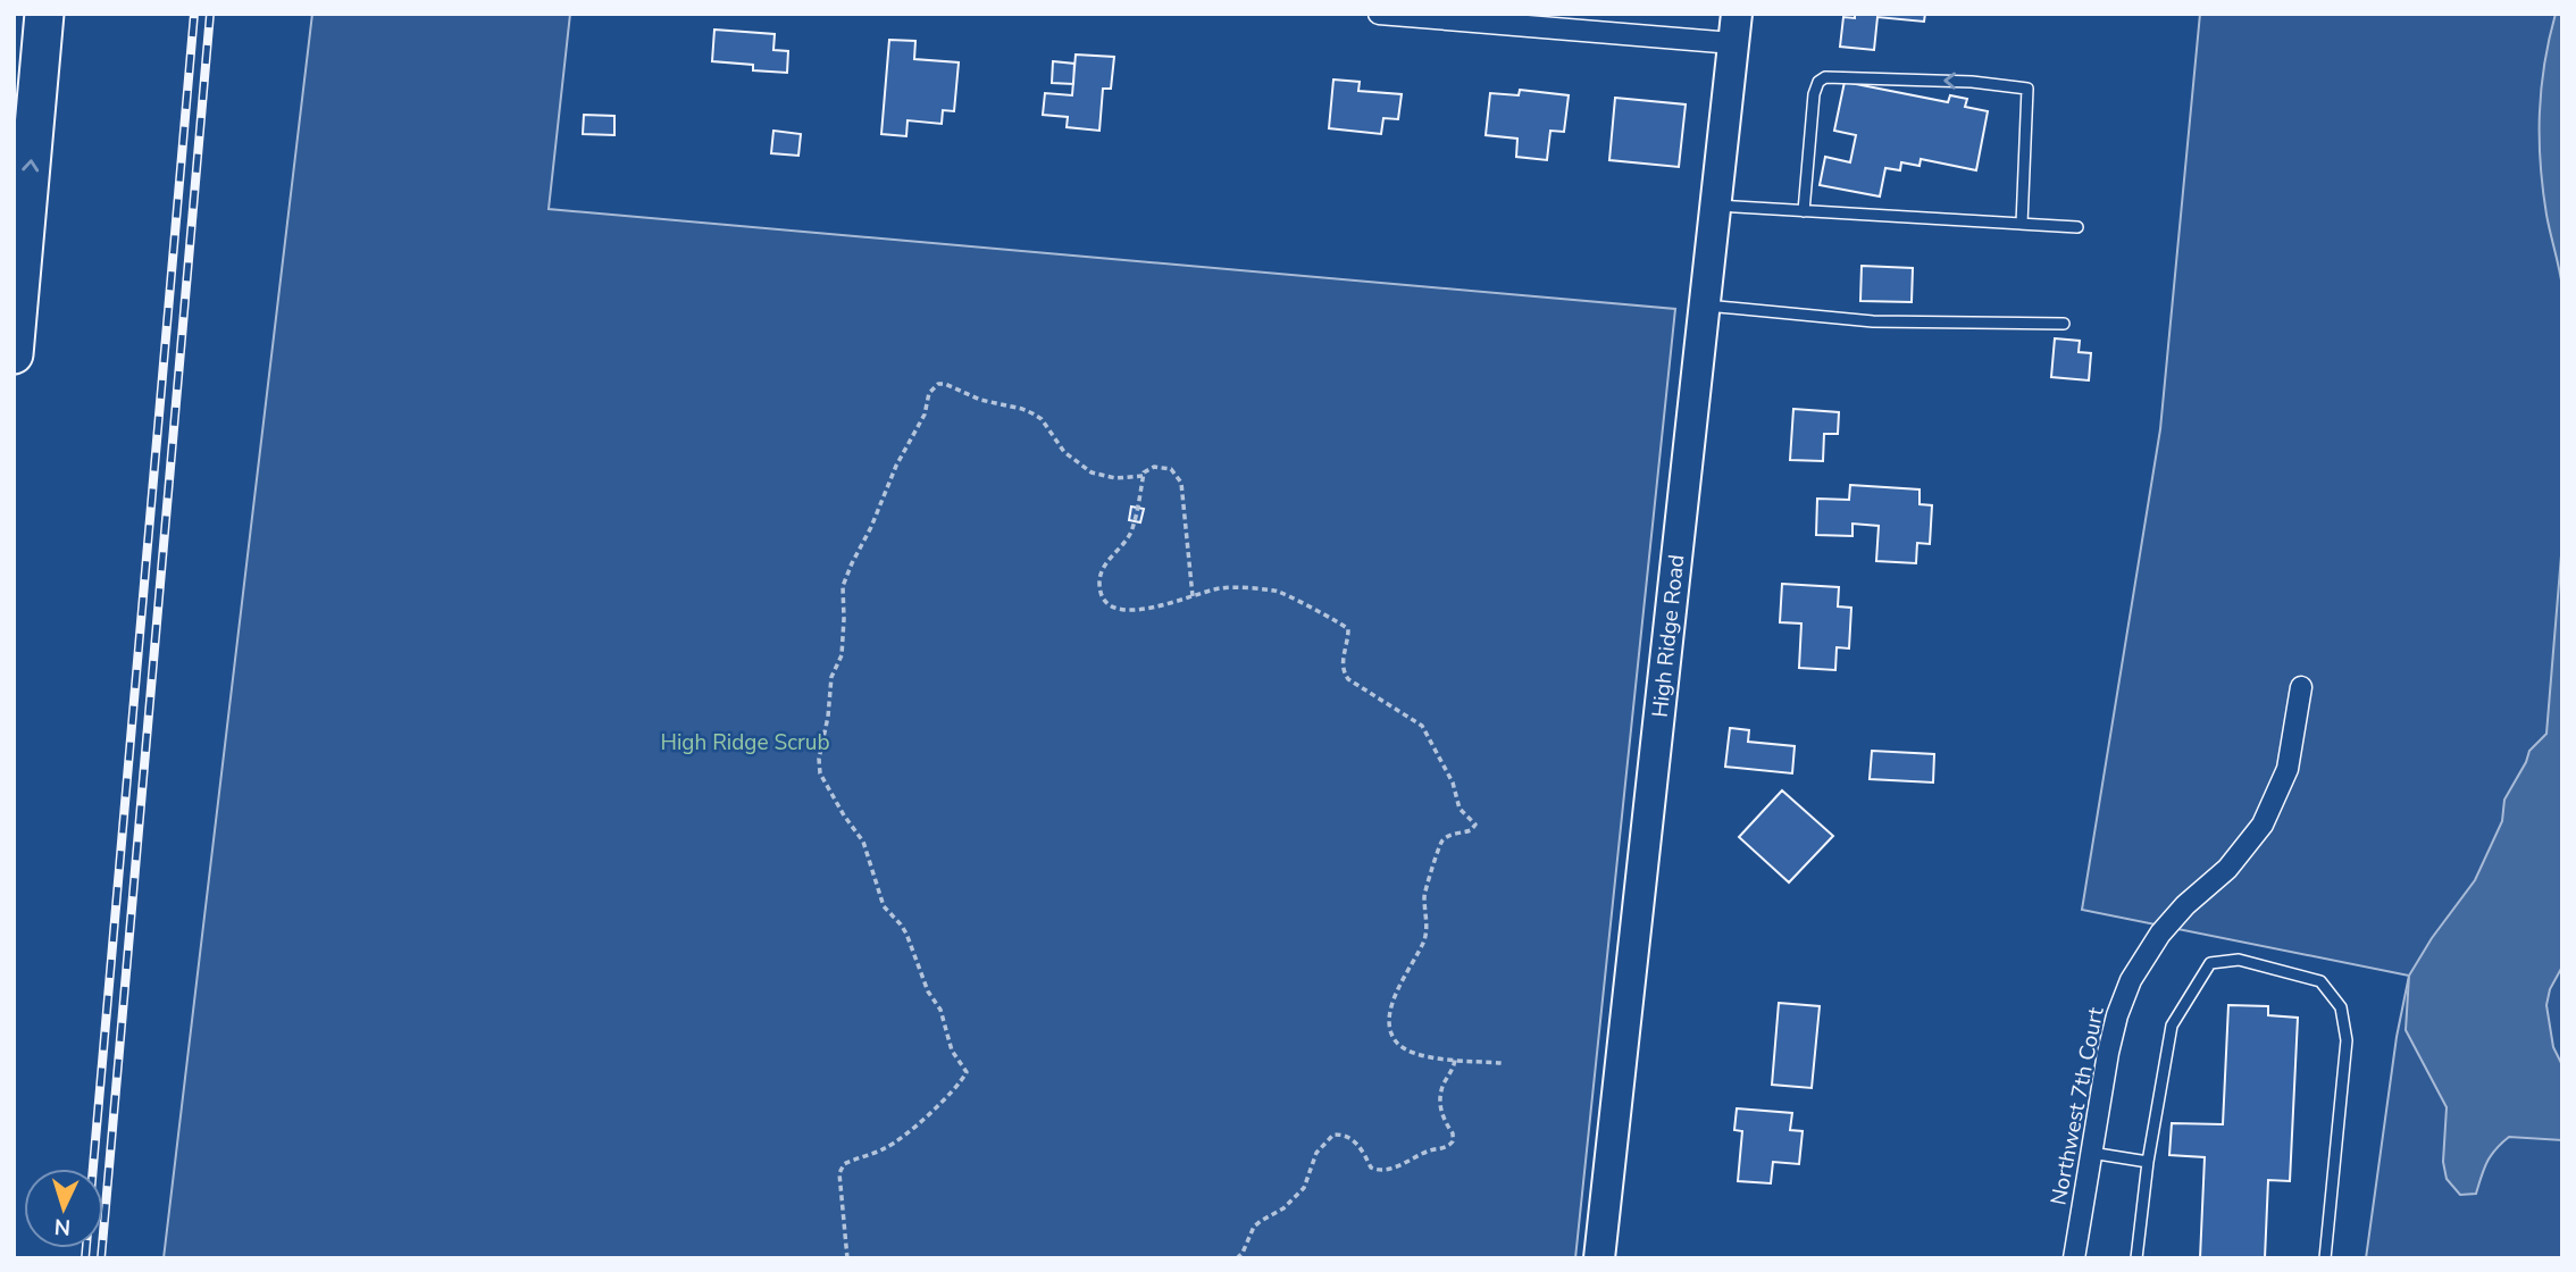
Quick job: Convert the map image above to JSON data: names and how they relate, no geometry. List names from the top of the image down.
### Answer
{
  "streets": {
    "street": ["High Ridge Road", "Northwest 7th Court"]
  },
  "parks": ["High Ridge Scrub"],
  "north": "bottom"
}
